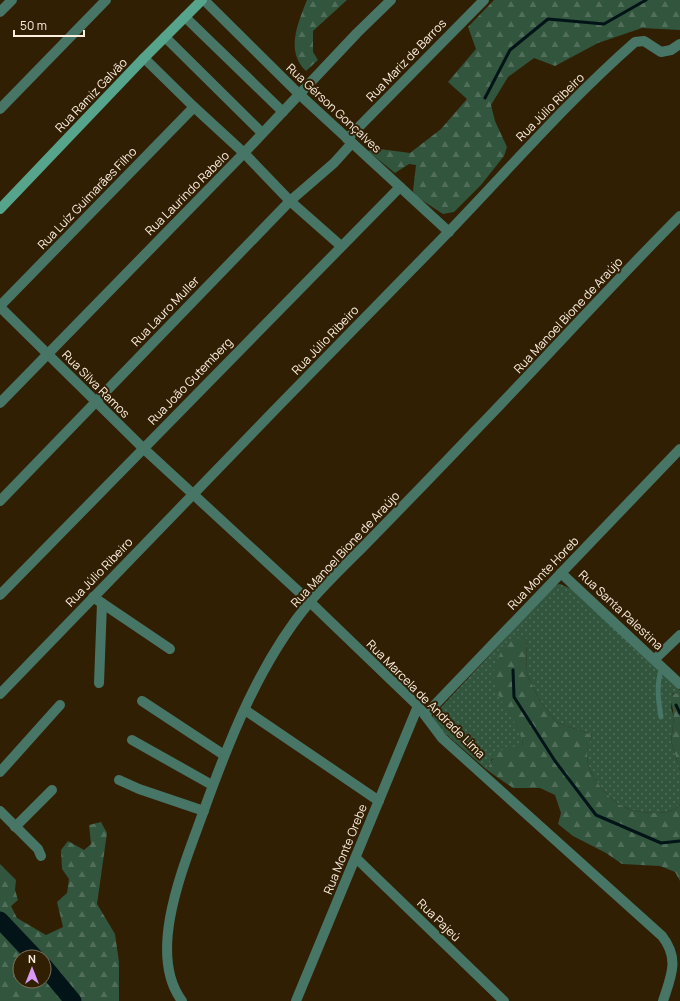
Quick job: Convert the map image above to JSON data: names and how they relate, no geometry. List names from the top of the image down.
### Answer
{
  "streets": {
    "street": [
      "Rua Mariz de Barros",
      "Rua Ramiz Galvão",
      "Rua Júlio Ribeiro",
      "Rua Gérson Gonçalves",
      "Rua Laurindo Rabelo",
      "Rua Luíz Guimarães Filho",
      "Rua Lauro Muller",
      "Rua Manoel Bione de Araújo",
      "Rua João Gutemberg",
      "Rua Silva Ramos",
      "Rua Monte Horeb",
      "Rua Santa Palestina",
      "Rua Marcela de Andrade Lima",
      "Rua Monte Orebe",
      "Rua Pajeú"
    ]
  },
  "crossings": [
    ["Rua Mariz de Barros", "Rua Gérson Gonçalves"],
    ["Rua Mariz de Barros", "Rua Lauro Muller"],
    ["Rua Ramiz Galvão", "Rua Gérson Gonçalves"],
    ["Rua Júlio Ribeiro", "Rua Gérson Gonçalves"],
    ["Rua Júlio Ribeiro", "Rua Silva Ramos"],
    ["Rua Júlio Ribeiro", "Rua Marcela de Andrade Lima"],
    ["Rua Gérson Gonçalves", "Rua Laurindo Rabelo"],
    ["Rua Gérson Gonçalves", "Rua Lauro Muller"],
    ["Rua Gérson Gonçalves", "Rua João Gutemberg"],
    ["Rua Laurindo Rabelo", "Rua Silva Ramos"],
    ["Rua Luíz Guimarães Filho", "Rua Silva Ramos"],
    ["Rua Lauro Muller", "Rua Silva Ramos"],
    ["Rua Manoel Bione de Araújo", "Rua Marcela de Andrade Lima"],
    ["Rua João Gutemberg", "Rua Silva Ramos"],
    ["Rua Silva Ramos", "Rua Marcela de Andrade Lima"],
    ["Rua Monte Horeb", "Rua Santa Palestina"],
    ["Rua Monte Horeb", "Rua Marcela de Andrade Lima"],
    ["Rua Marcela de Andrade Lima", "Rua Monte Orebe"],
    ["Rua Monte Orebe", "Rua Pajeú"]
  ],
  "scale_bar": "50 m",
  "north": "top"
}
